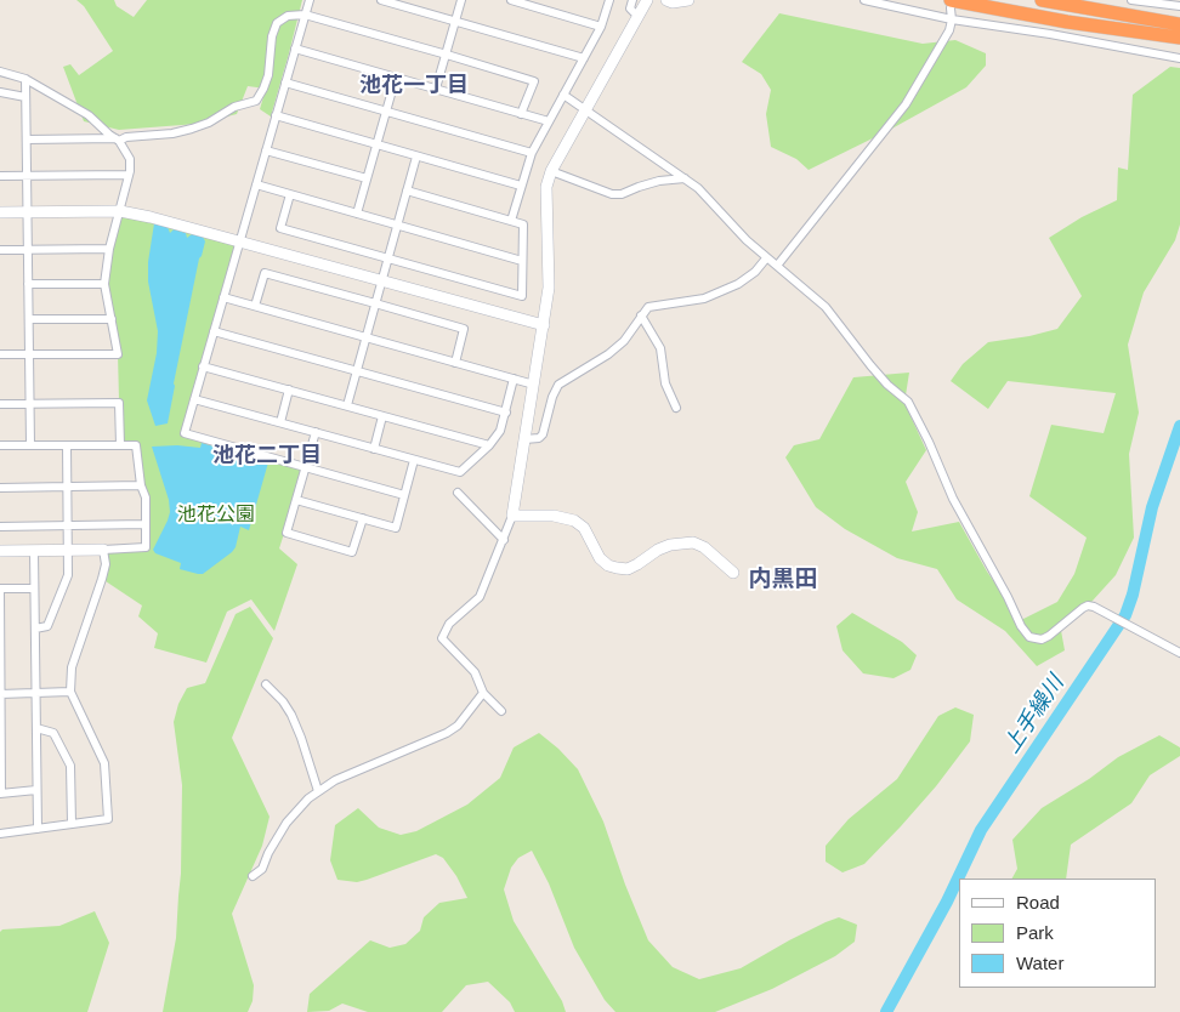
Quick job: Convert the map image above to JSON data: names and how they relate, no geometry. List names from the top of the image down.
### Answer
{
  "districts": ["池花一丁目", "池花二丁目", "内黒田"],
  "water": ["上手繰川"],
  "parks": ["池花公園"],
  "legend": ["Road", "Park", "Water"]
}
